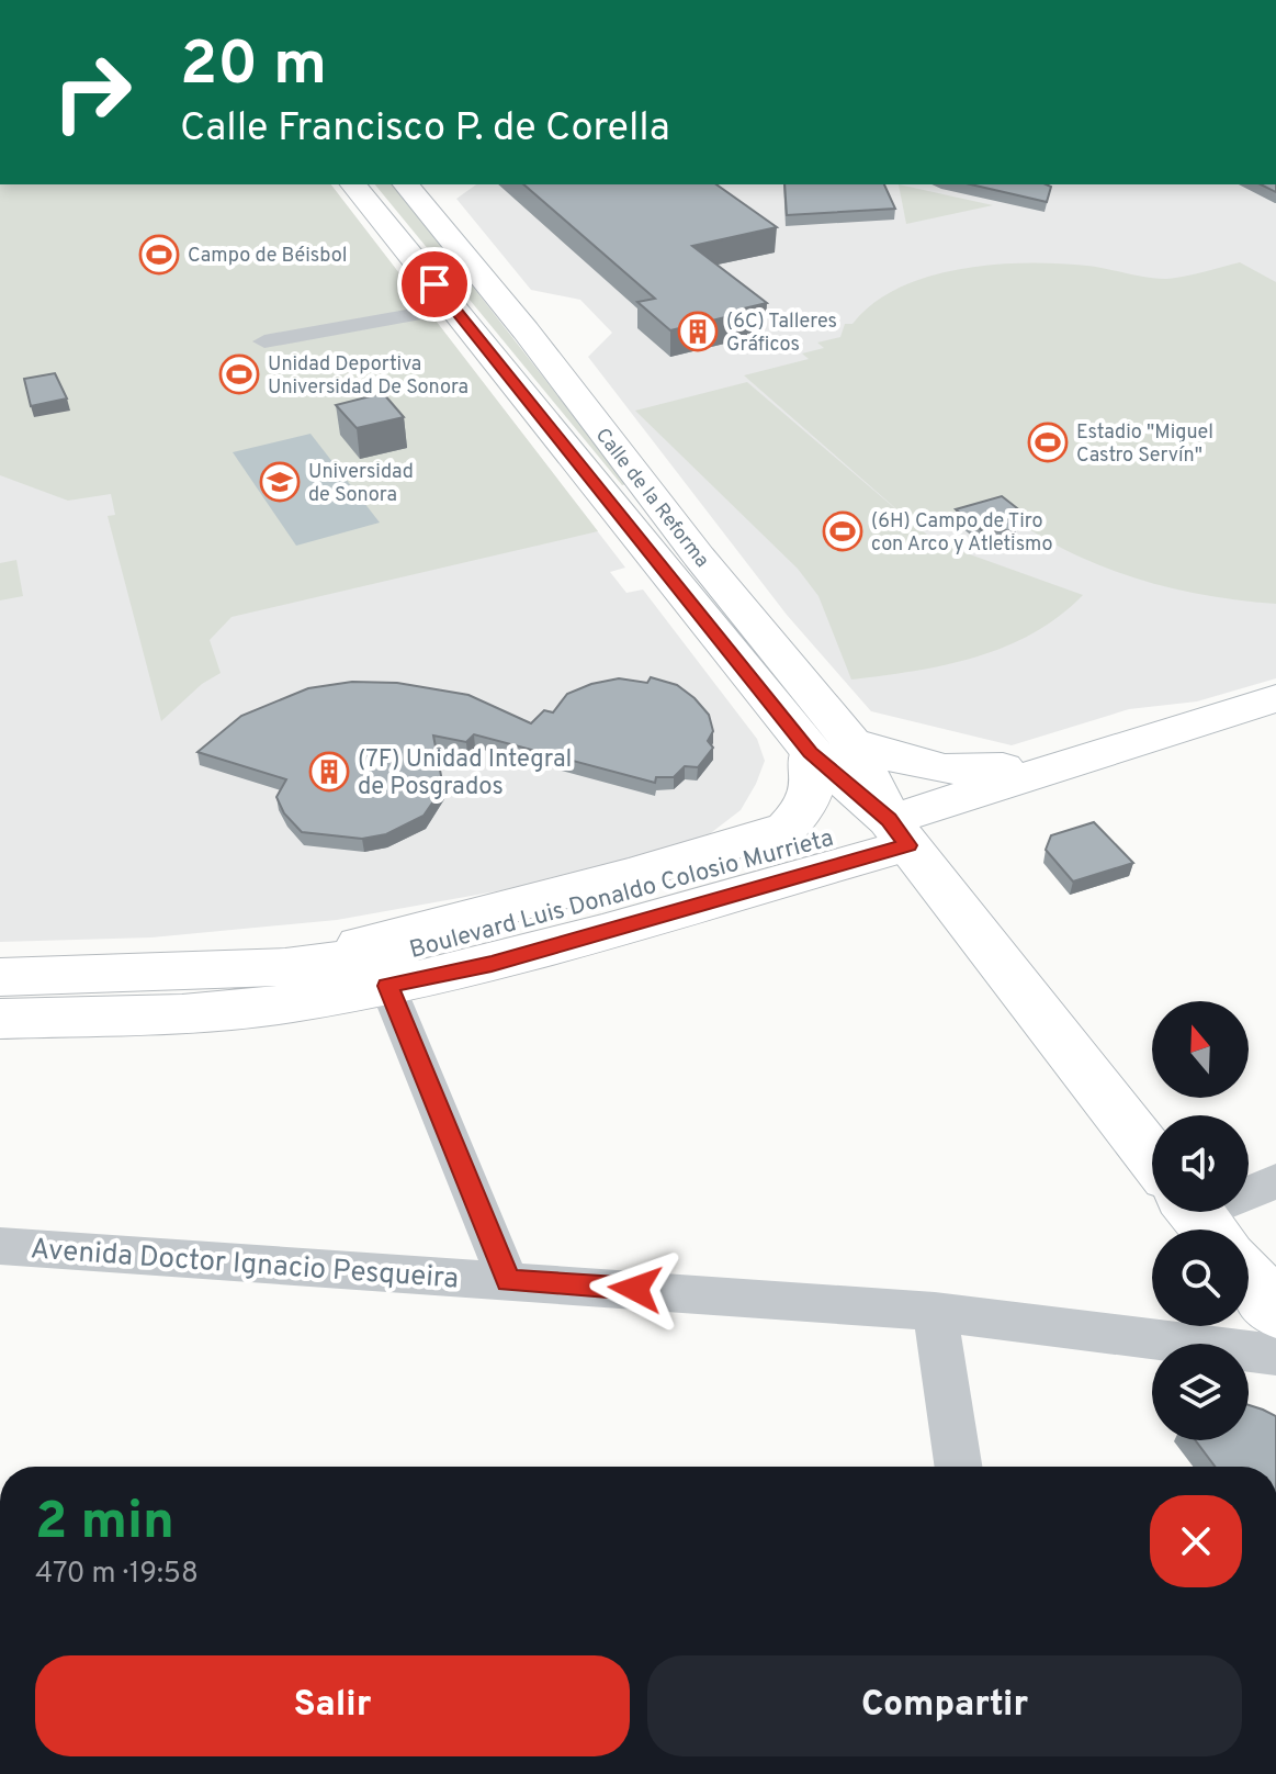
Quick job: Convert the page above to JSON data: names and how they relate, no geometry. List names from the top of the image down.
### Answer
{
  "streets": {
    "main road": ["Calle de la Reforma", "Boulevard Luis Donaldo Colosio Murrieta"],
    "street": ["Avenida Doctor Ignacio Pesqueira"]
  },
  "crossings": [
    ["Calle de la Reforma", "Boulevard Luis Donaldo Colosio Murrieta"]
  ],
  "places": {
    "sports": [
      "Campo de Béisbol",
      "Unidad Deportiva Universidad De Sonora",
      "Estadio \"Miguel Castro Servín\"",
      "(6H) Campo de Tiro con Arco y Atletismo"
    ],
    "building": ["(6C) Talleres Gráficos", "(7F) Unidad Integral de Posgrados"],
    "school or university": ["Universidad de Sonora"]
  },
  "north": "top",
  "page": {
    "turn": ["20 m", "Calle Francisco P. de Corella"],
    "heading": ["2 min", "470 m · 19:58"],
    "buttons": ["Salir", "Compartir"]
  }
}
